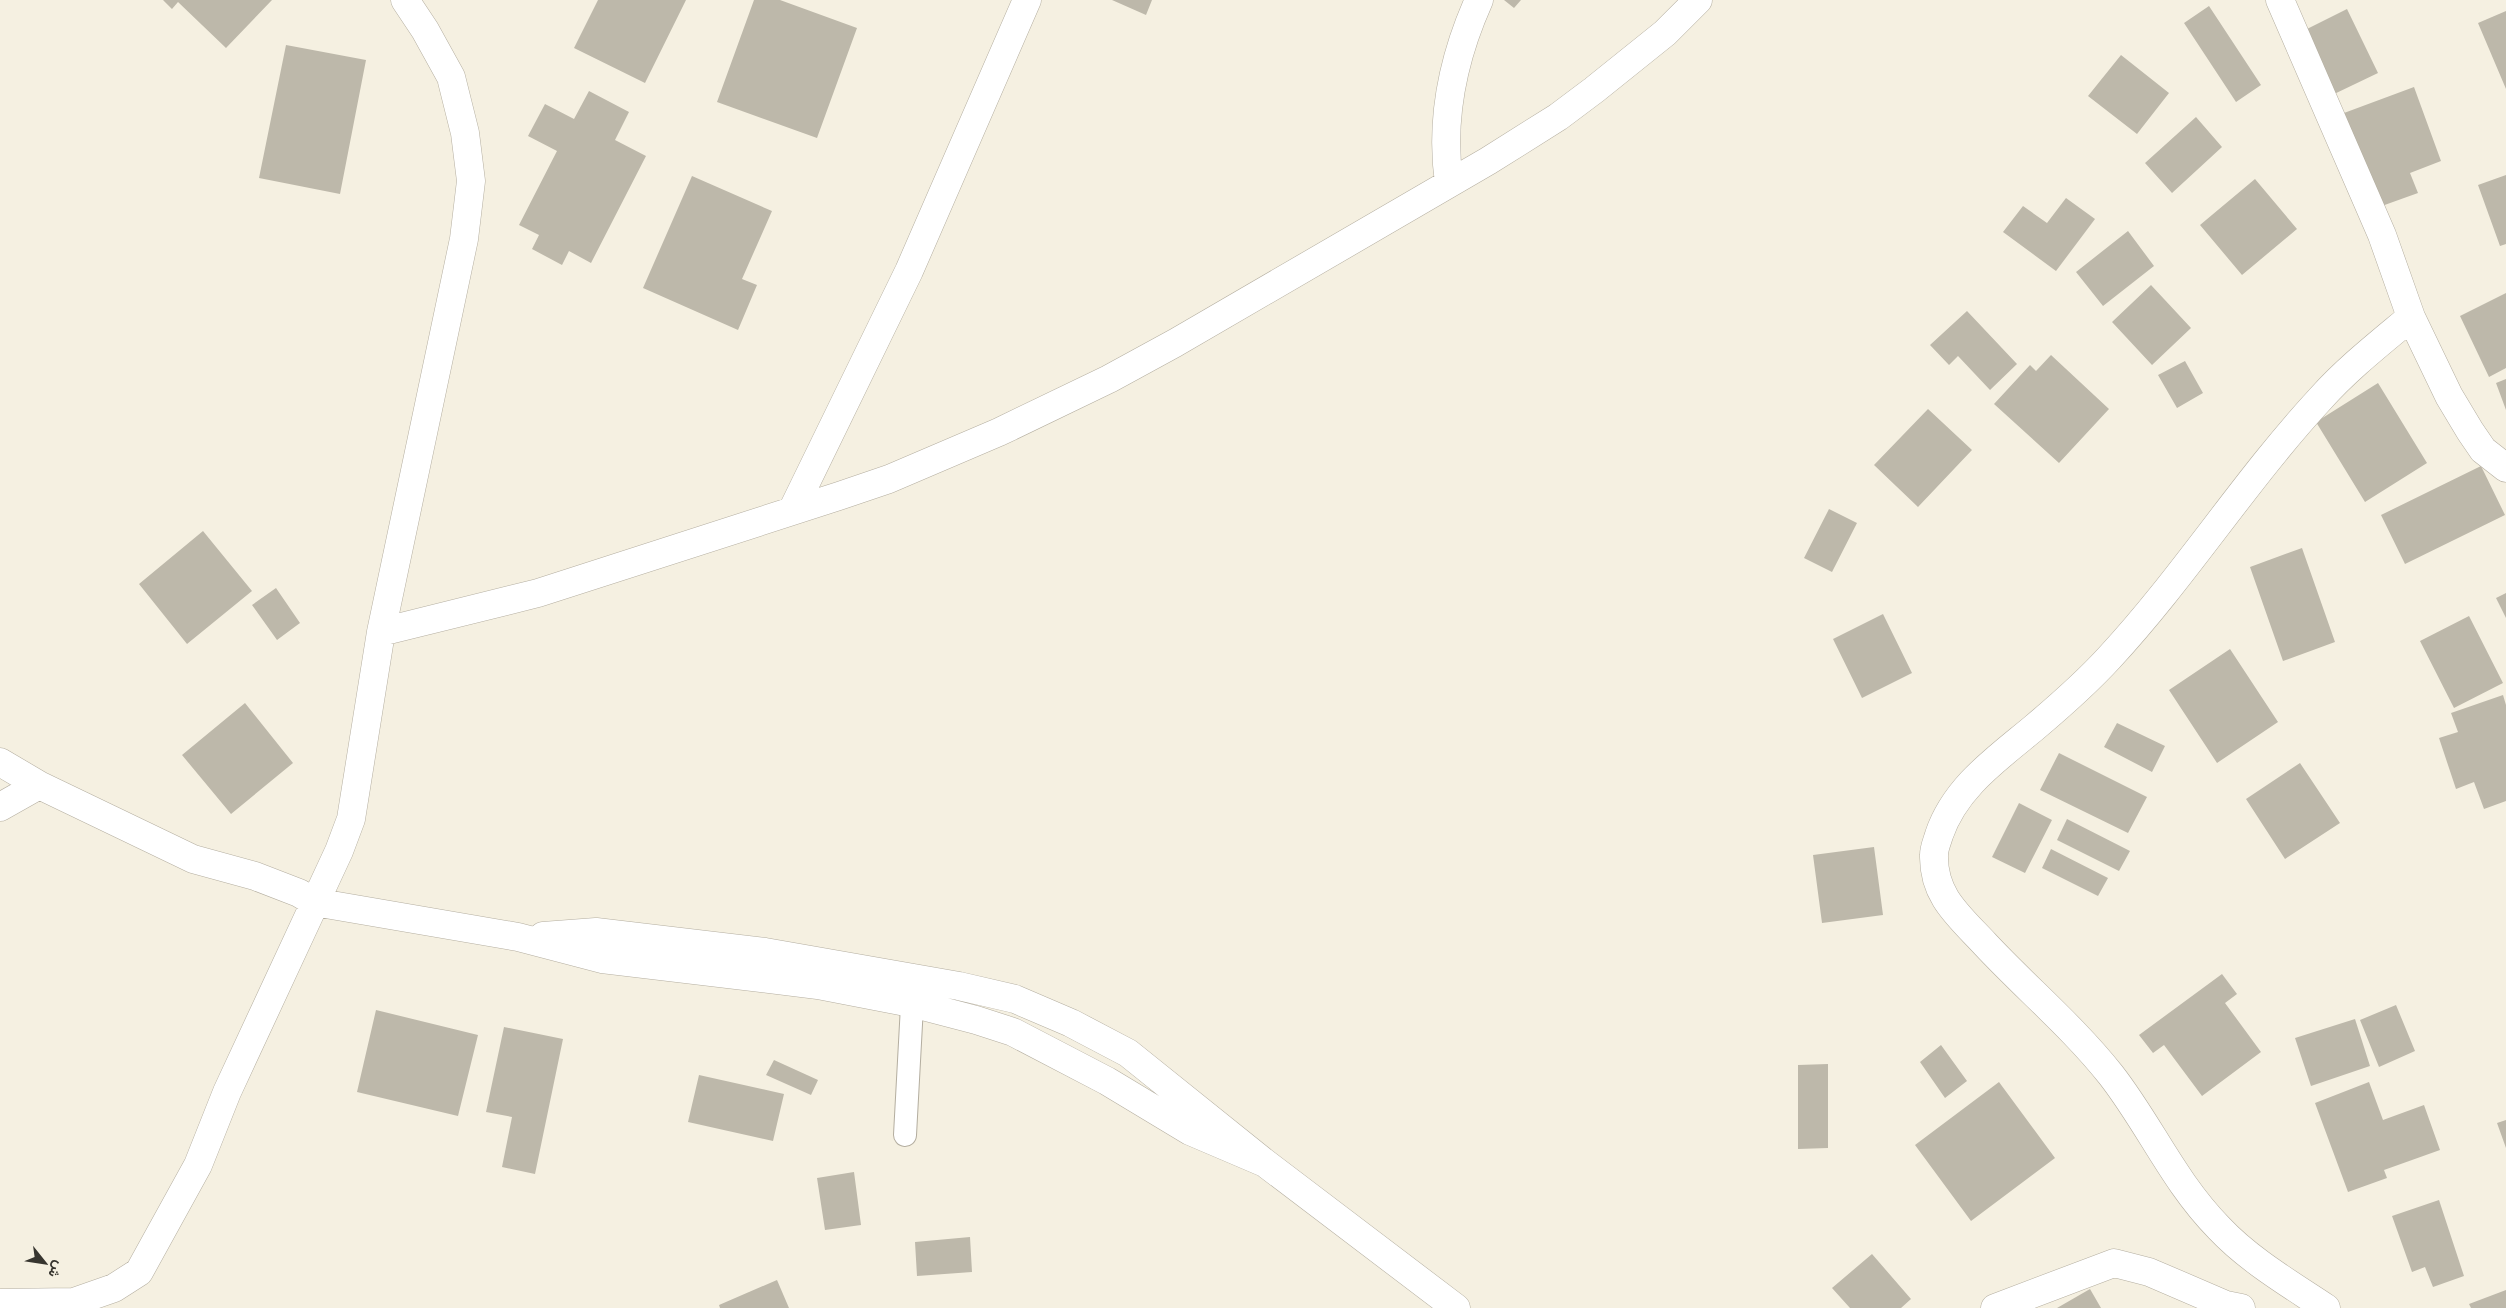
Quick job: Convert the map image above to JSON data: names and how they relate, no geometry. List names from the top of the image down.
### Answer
{
  "north": "bottom right"
}
